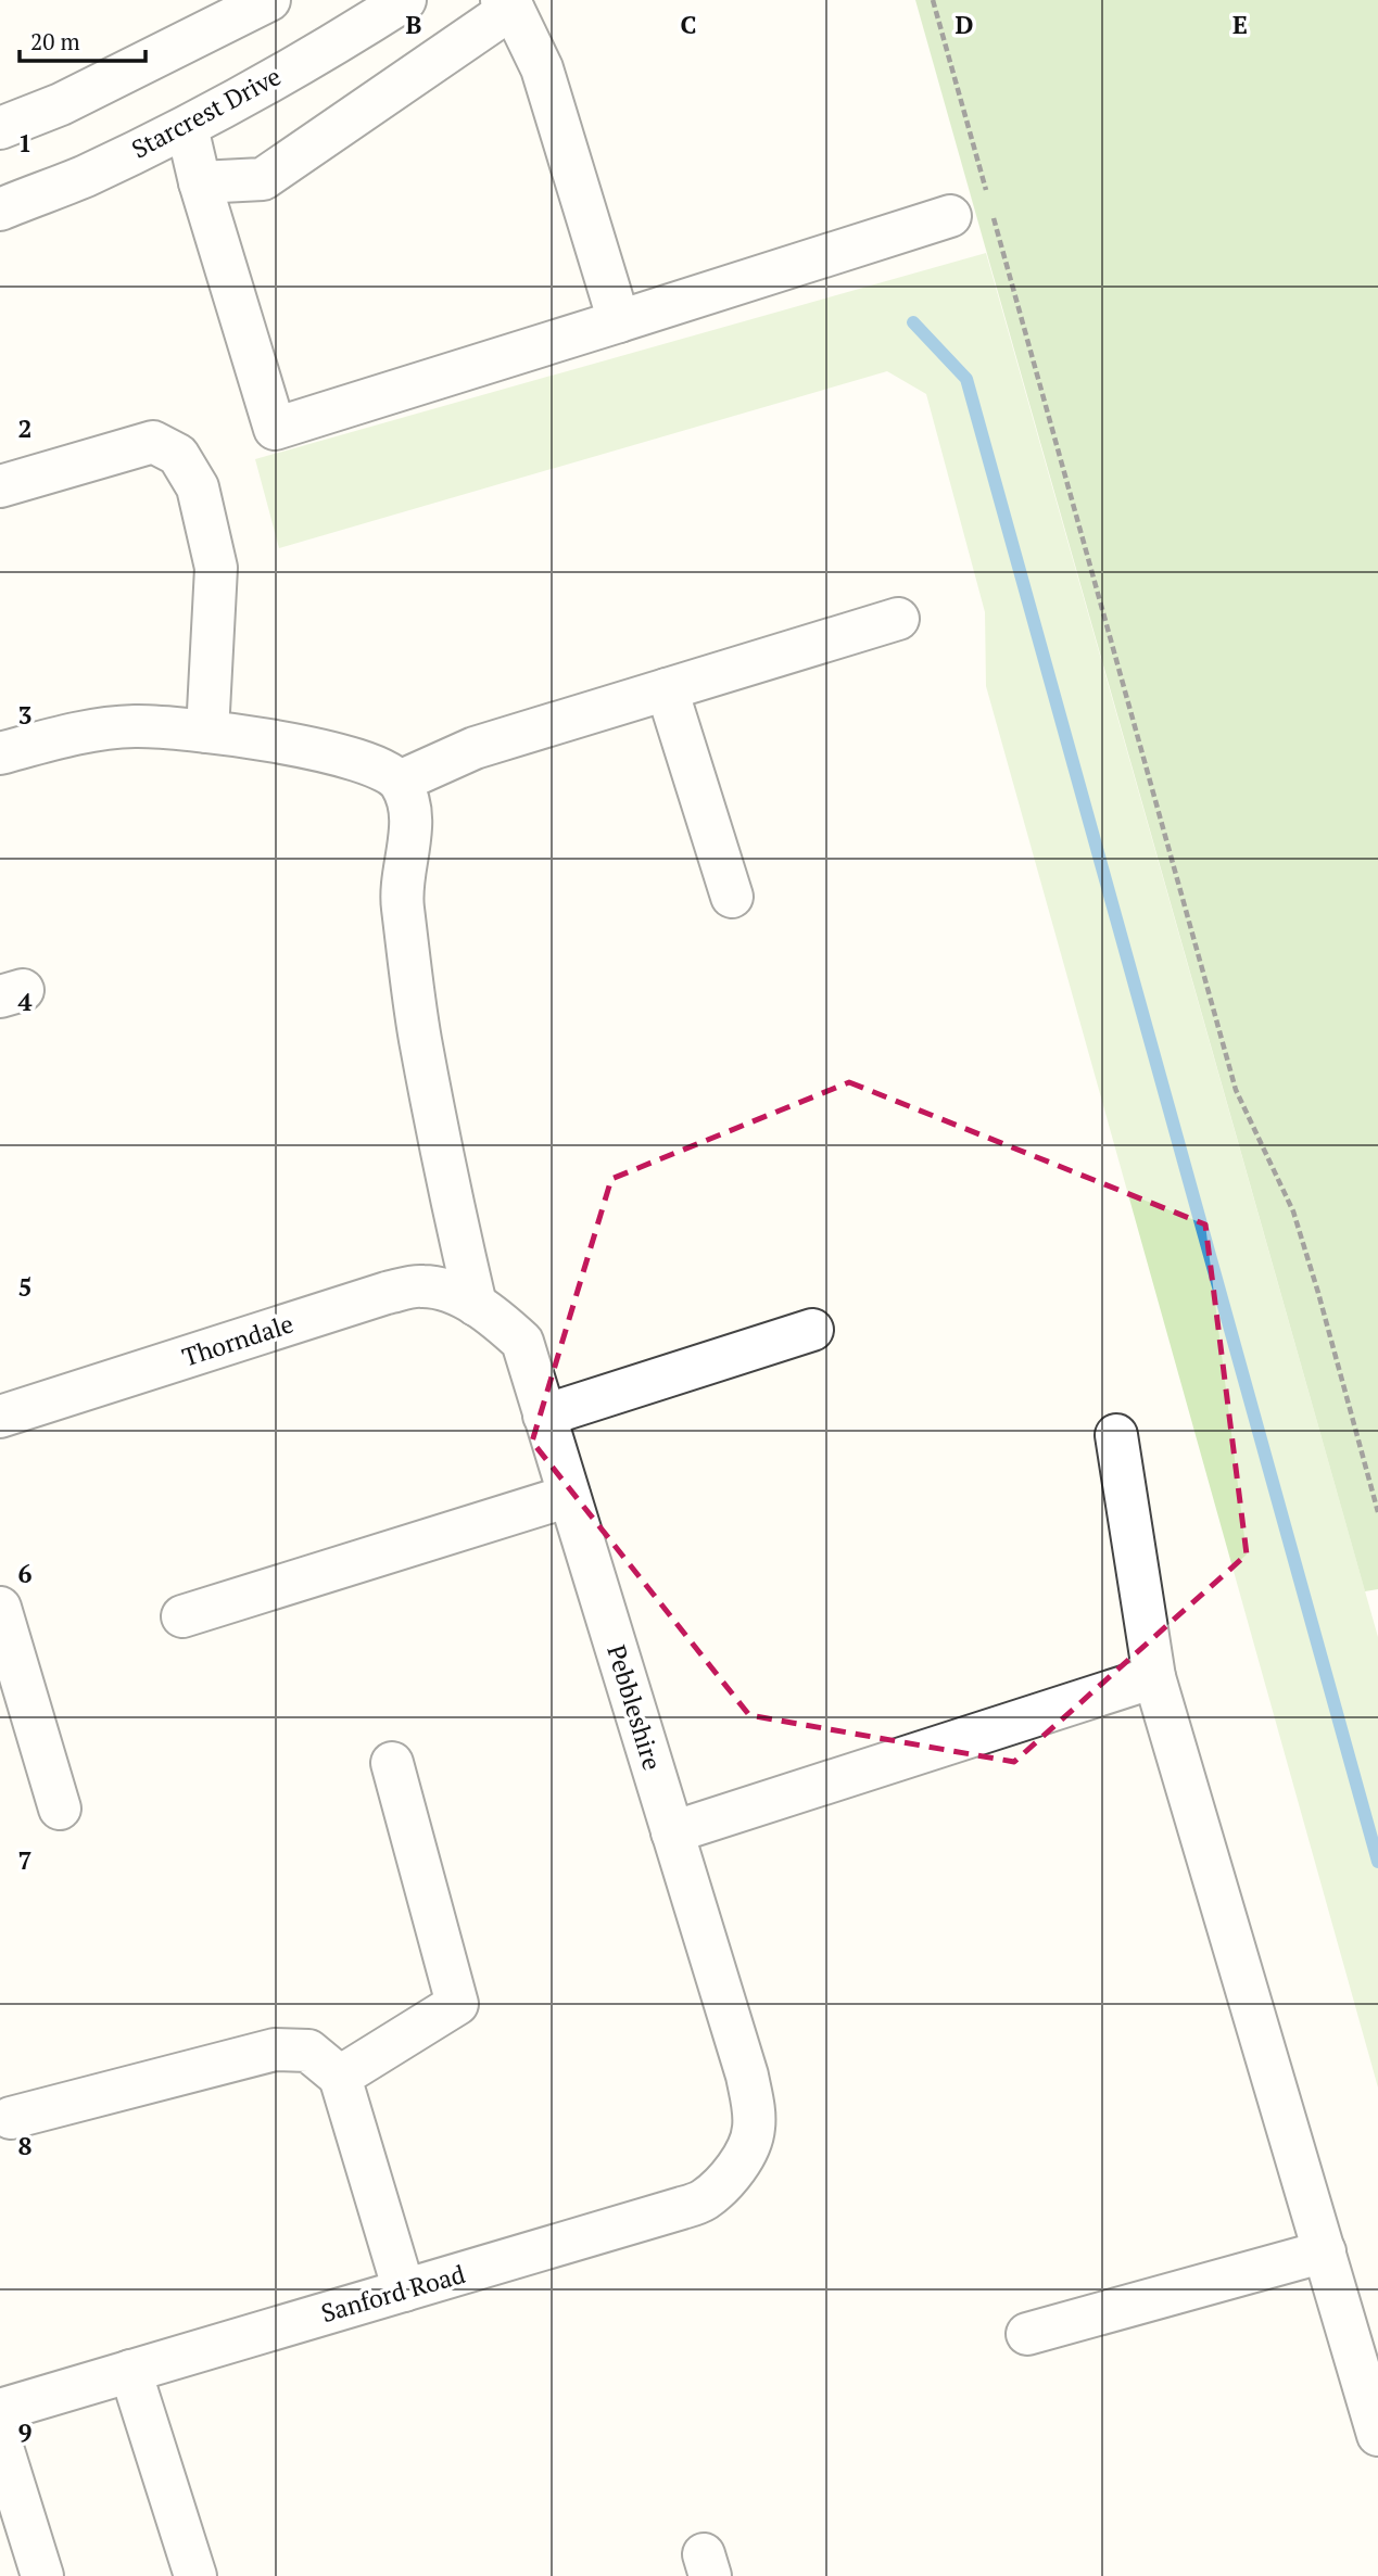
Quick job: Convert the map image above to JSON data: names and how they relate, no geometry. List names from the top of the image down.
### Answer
{
  "streets": {
    "street": [
      "Starcrest Drive",
      "Thorndale",
      "Pebbleshire",
      "Sanford Road"
    ]
  },
  "crossings": [
    ["Thorndale", "Pebbleshire"],
    ["Pebbleshire", "Sanford Road"]
  ],
  "scale_bar": "20 m",
  "grid": {
    "columns": [
      "B",
      "C",
      "D",
      "E"
    ],
    "rows": [
      "1",
      "2",
      "3",
      "4",
      "5",
      "6",
      "7",
      "8",
      "9"
    ]
  }
}
